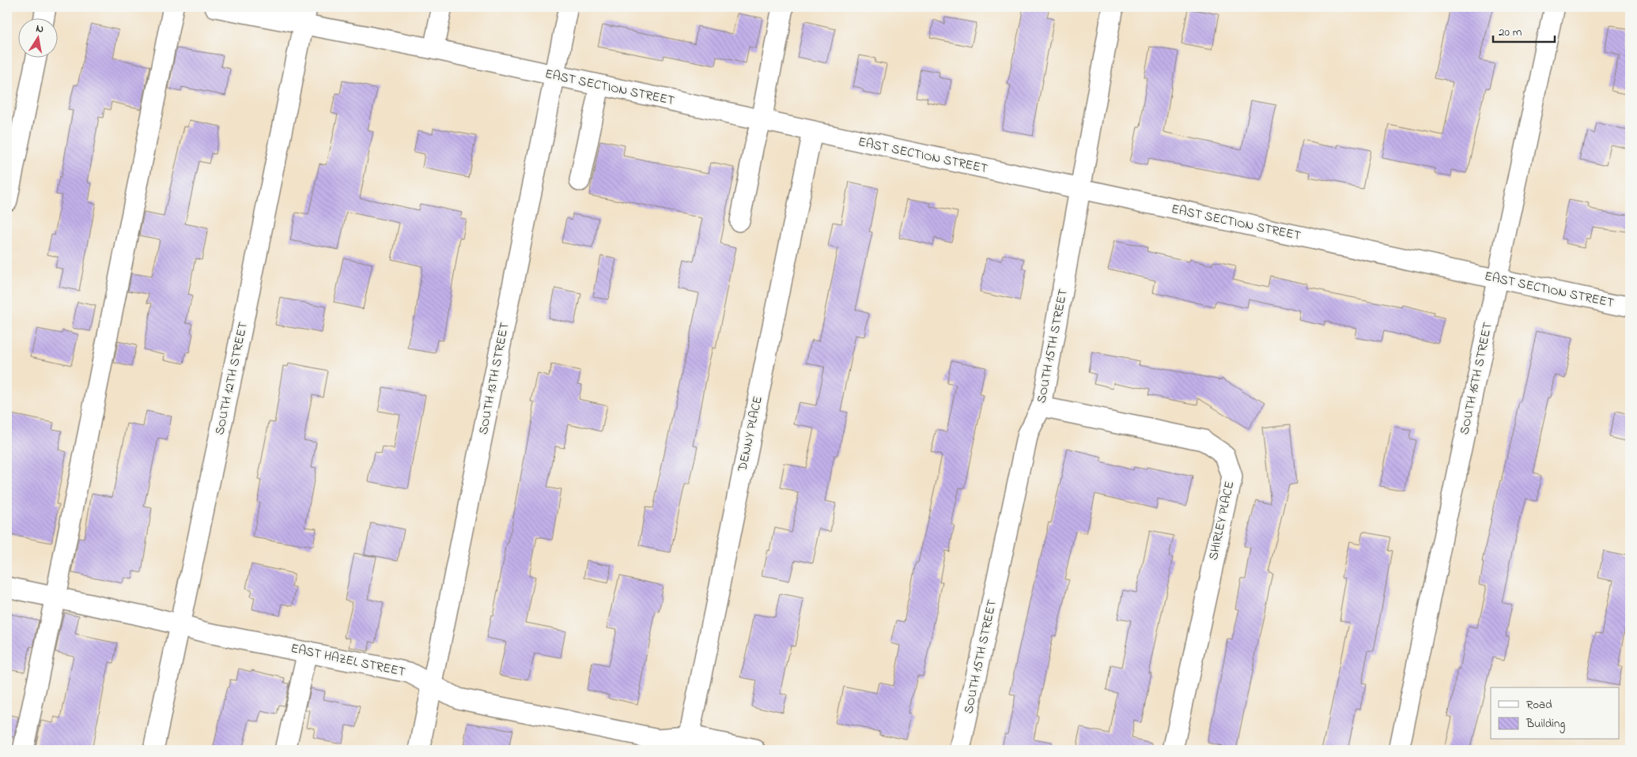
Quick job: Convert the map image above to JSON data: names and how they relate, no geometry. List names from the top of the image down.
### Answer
{
  "streets": {
    "street": [
      "EAST SECTION STREET",
      "SOUTH 15TH STREET",
      "SOUTH 12TH STREET",
      "SOUTH 13TH STREET",
      "SOUTH 16TH STREET",
      "DENNY PLACE",
      "SHIRLEY PLACE",
      "EAST HAZEL STREET"
    ]
  },
  "crossings": [
    ["EAST SECTION STREET", "SOUTH 15TH STREET"],
    ["EAST SECTION STREET", "SOUTH 12TH STREET"],
    ["EAST SECTION STREET", "SOUTH 13TH STREET"],
    ["EAST SECTION STREET", "SOUTH 16TH STREET"],
    ["EAST SECTION STREET", "DENNY PLACE"],
    ["SOUTH 15TH STREET", "SHIRLEY PLACE"],
    ["SOUTH 12TH STREET", "EAST HAZEL STREET"],
    ["SOUTH 13TH STREET", "EAST HAZEL STREET"],
    ["DENNY PLACE", "EAST HAZEL STREET"]
  ],
  "legend": ["Road", "Building"],
  "scale_bar": "20 m",
  "north": "top"
}
